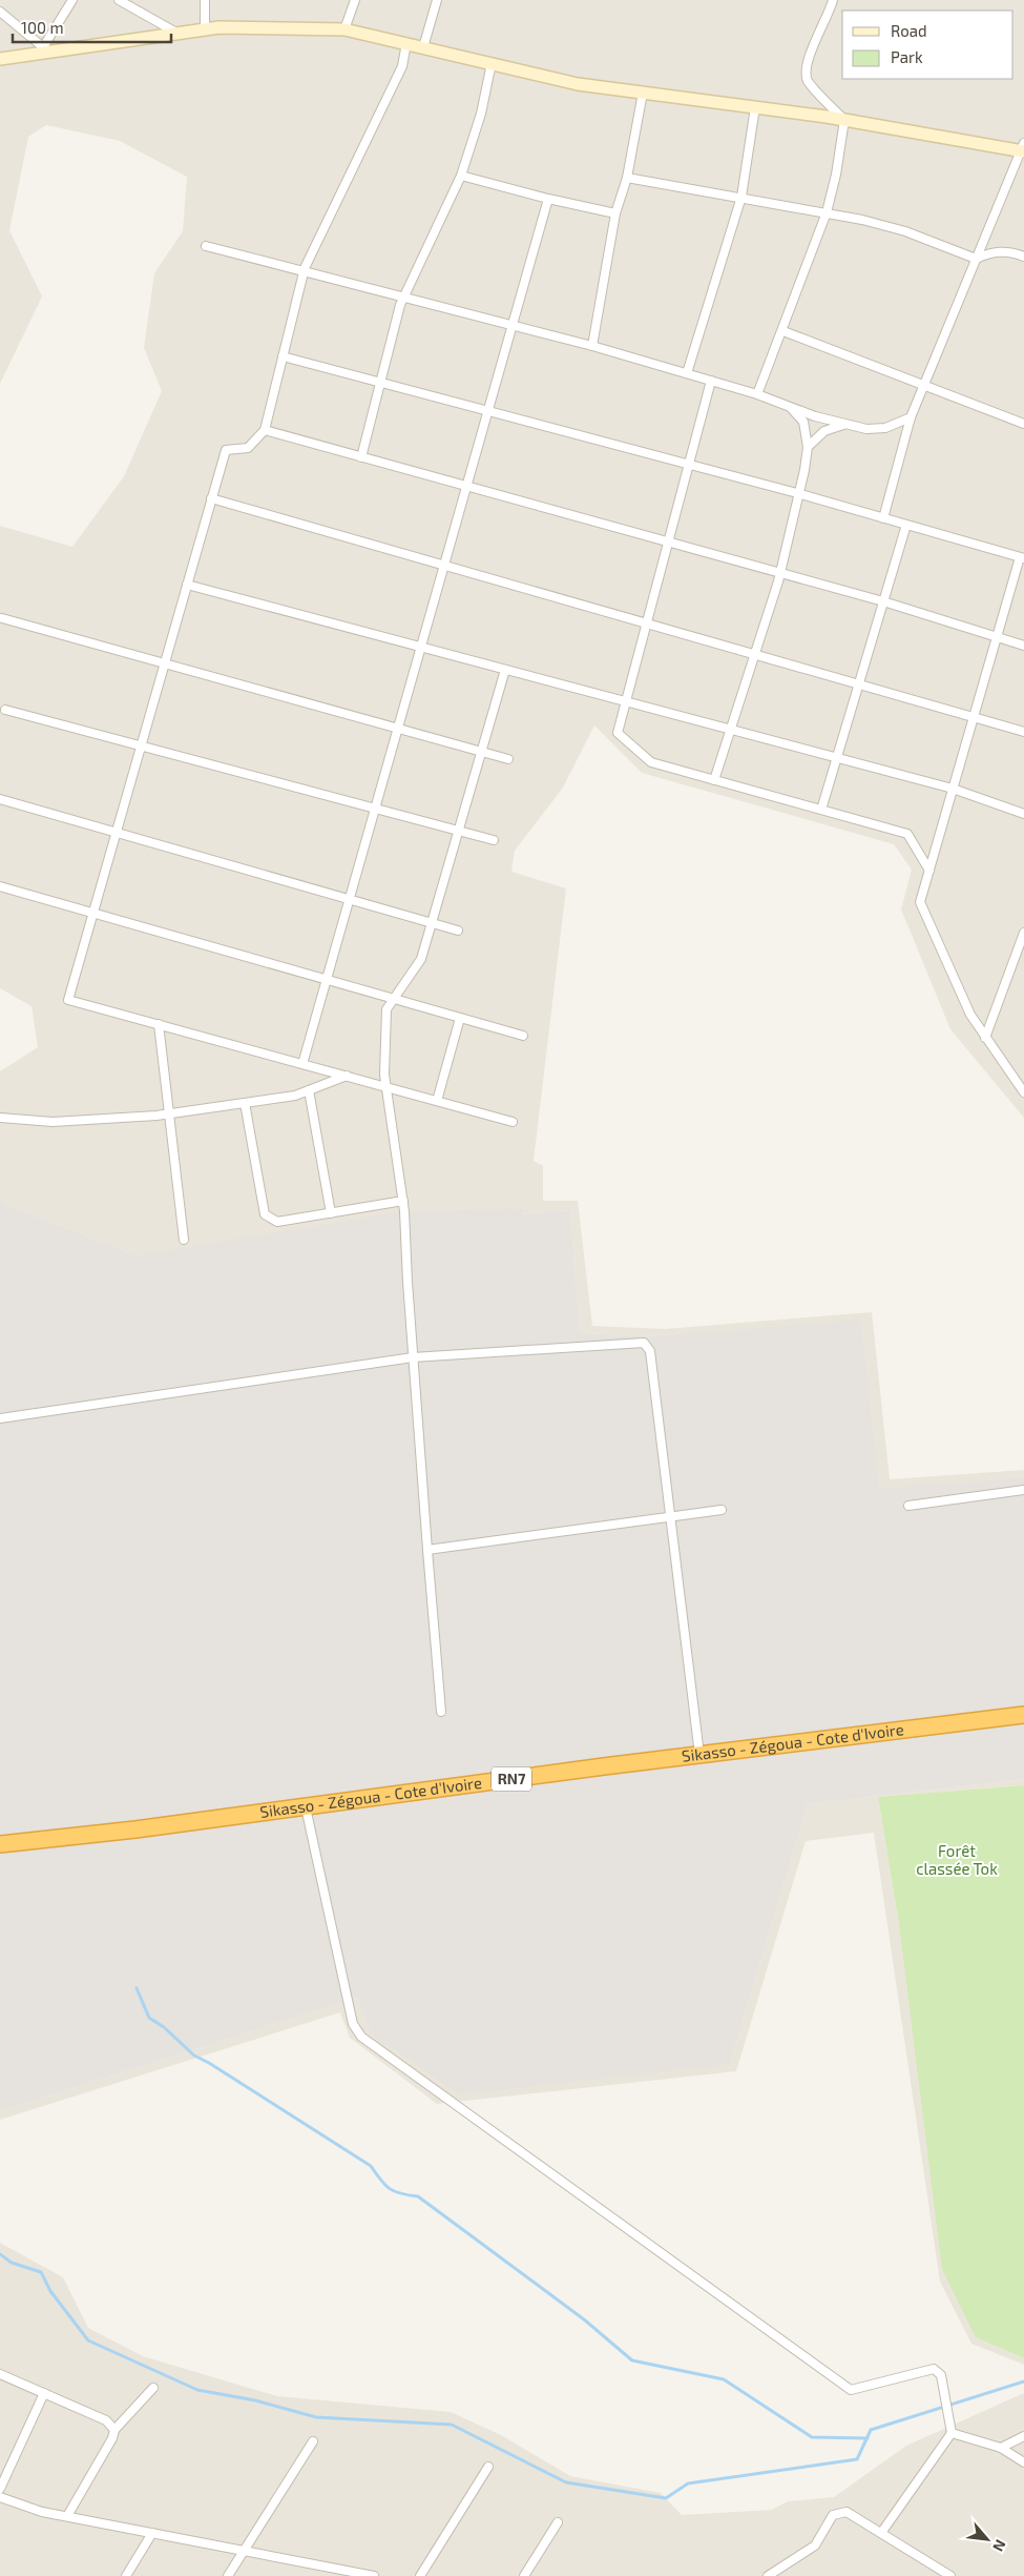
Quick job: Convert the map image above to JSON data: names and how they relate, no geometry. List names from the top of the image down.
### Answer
{
  "streets": {
    "highway": ["Sikasso - Zégoua - Cote d'Ivoire", "RN7"]
  },
  "parks": ["Forêt classée Tok"],
  "legend": ["Road", "Park"],
  "scale_bar": "100 m",
  "north": "bottom right"
}
